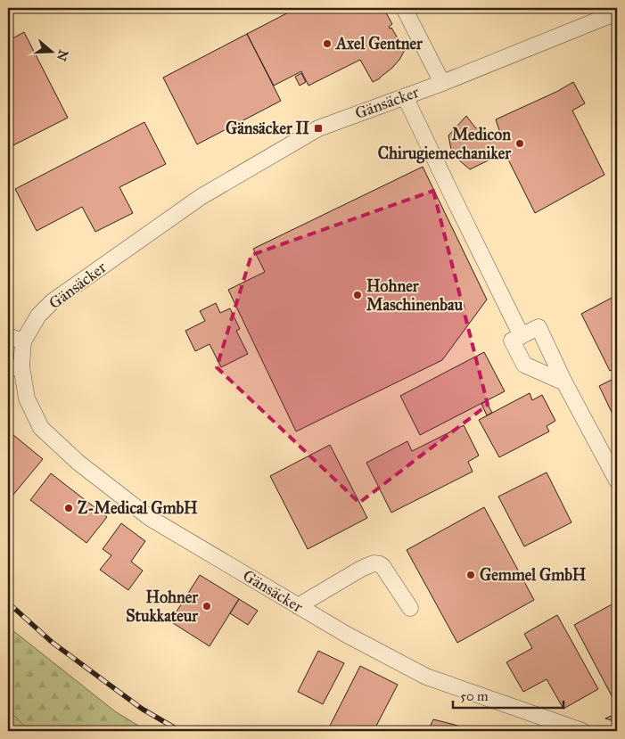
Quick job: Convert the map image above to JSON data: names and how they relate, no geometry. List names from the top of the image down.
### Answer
{
  "streets": {
    "street": ["Gänsäcker"]
  },
  "places": {
    "other": [
      "Axel Gentner",
      "Medicon Chirugiemechaniker",
      "Hohner Maschinenbau",
      "Z-Medical GmbH",
      "Gemmel GmbH",
      "Hohner Stukkateur"
    ],
    "transit": ["Gänsäcker II"]
  },
  "scale_bar": "50 m",
  "north": "right"
}
